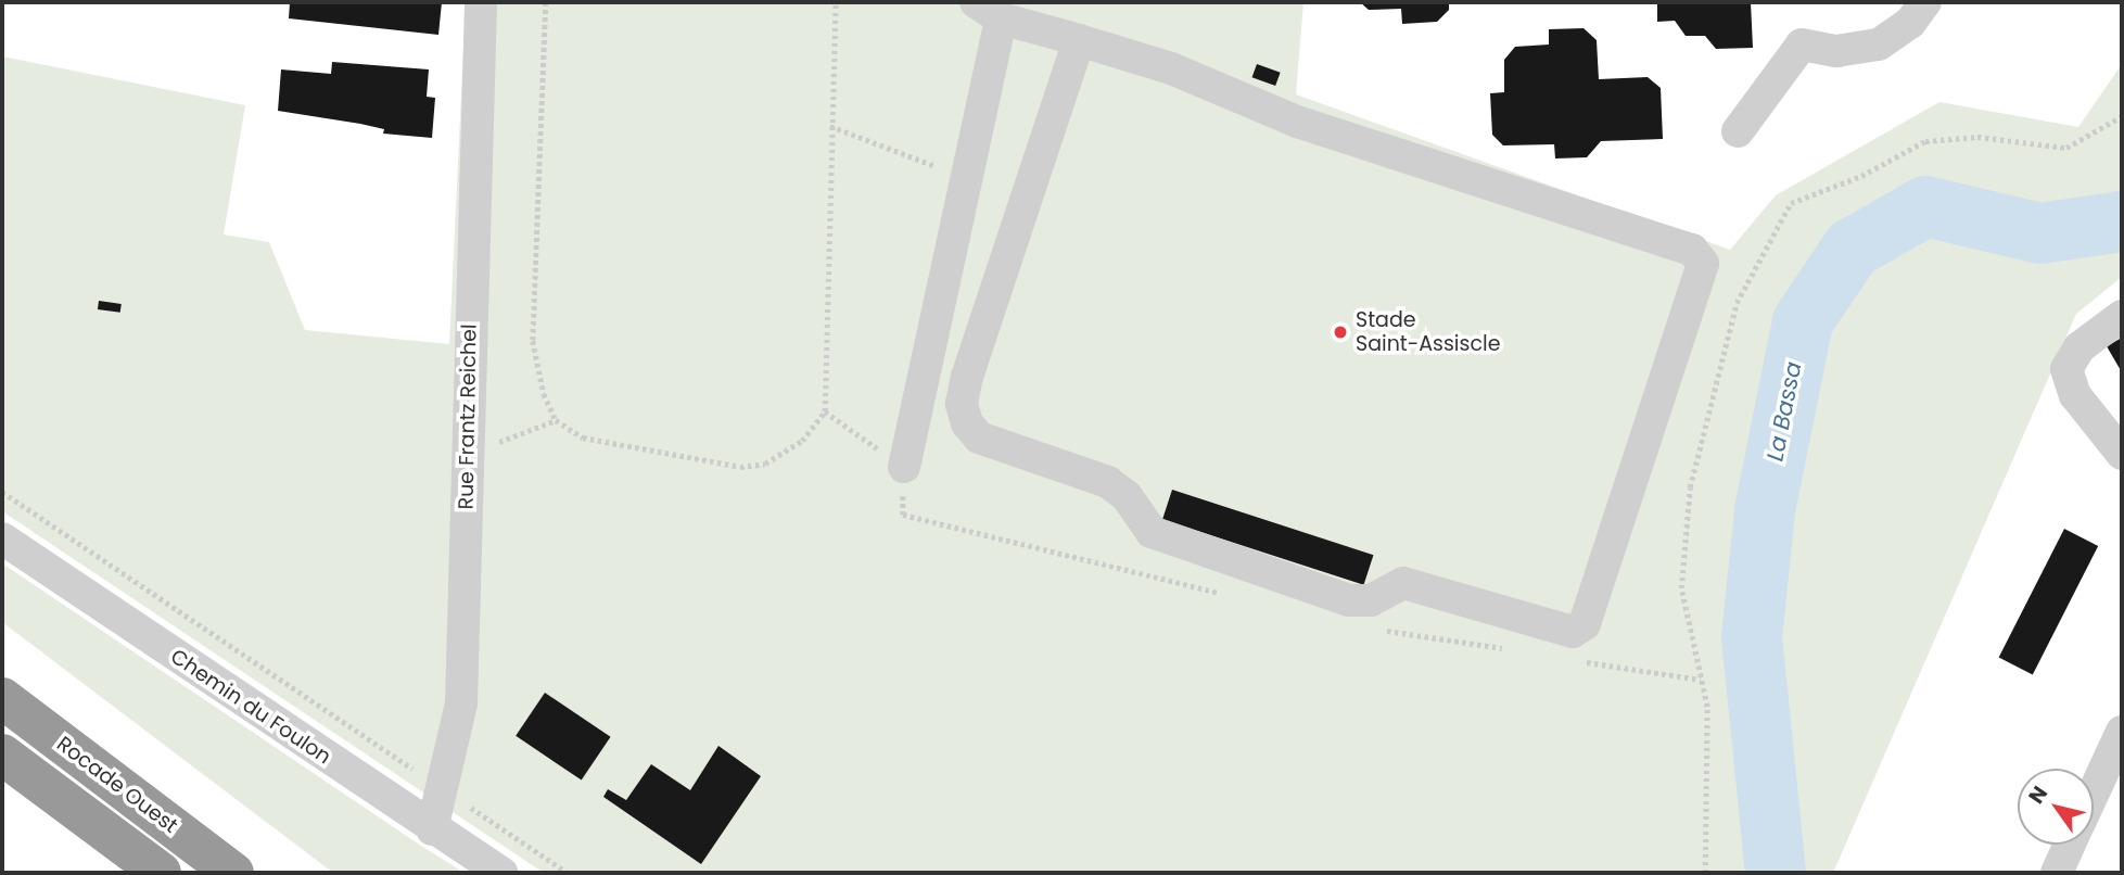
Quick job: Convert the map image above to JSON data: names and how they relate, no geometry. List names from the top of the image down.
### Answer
{
  "streets": {
    "highway": ["Rocade Ouest"],
    "street": ["Rue Frantz Reichel", "Chemin du Foulon"]
  },
  "crossings": [
    ["Rue Frantz Reichel", "Chemin du Foulon"]
  ],
  "water": ["La Bassa"],
  "places": ["Stade Saint-Assiscle"],
  "north": "top left"
}
